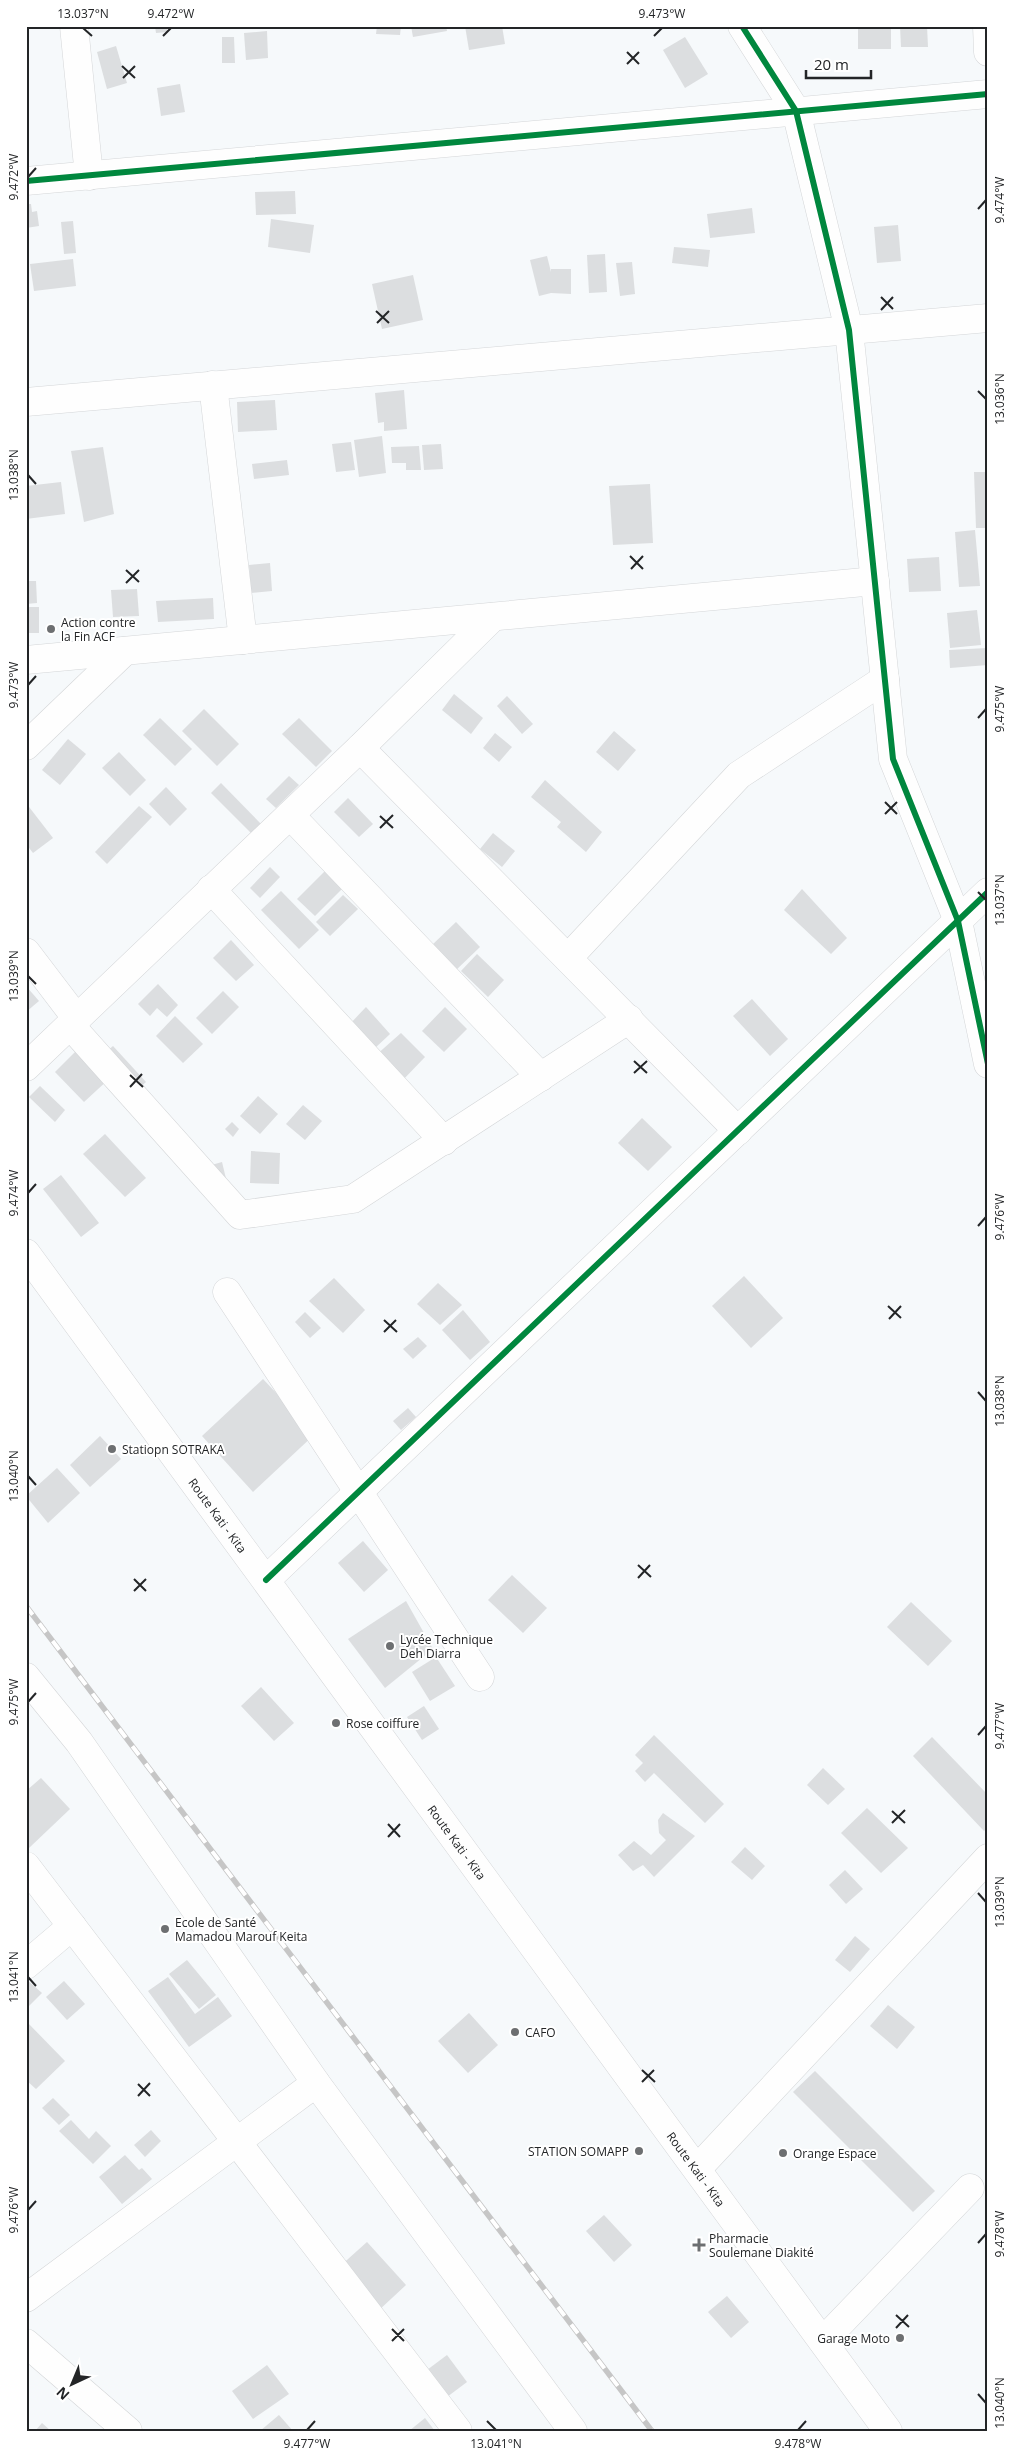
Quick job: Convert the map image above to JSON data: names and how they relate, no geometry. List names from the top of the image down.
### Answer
{
  "streets": {
    "street": ["Route Kati - Kita"]
  },
  "places": {
    "other": [
      "Action contre la Fin ACF",
      "Statiopn SOTRAKA",
      "Lycée Technique Deh Diarra",
      "Rose coiffure",
      "Ecole de Santé Mamadou Marouf Keita",
      "CAFO",
      "STATION SOMAPP",
      "Orange Espace",
      "Garage Moto"
    ],
    "health": ["Pharmacie Soulemane Diakité"]
  },
  "scale_bar": "20 m",
  "north": "bottom left",
  "coordinates": [
    "13.037°N",
    "9.472°W",
    "9.473°W",
    "9.474°W",
    "13.036°N",
    "13.038°N",
    "9.475°W",
    "13.039°N",
    "9.476°W",
    "13.040°N",
    "9.477°W",
    "13.041°N",
    "9.478°W"
  ]
}
